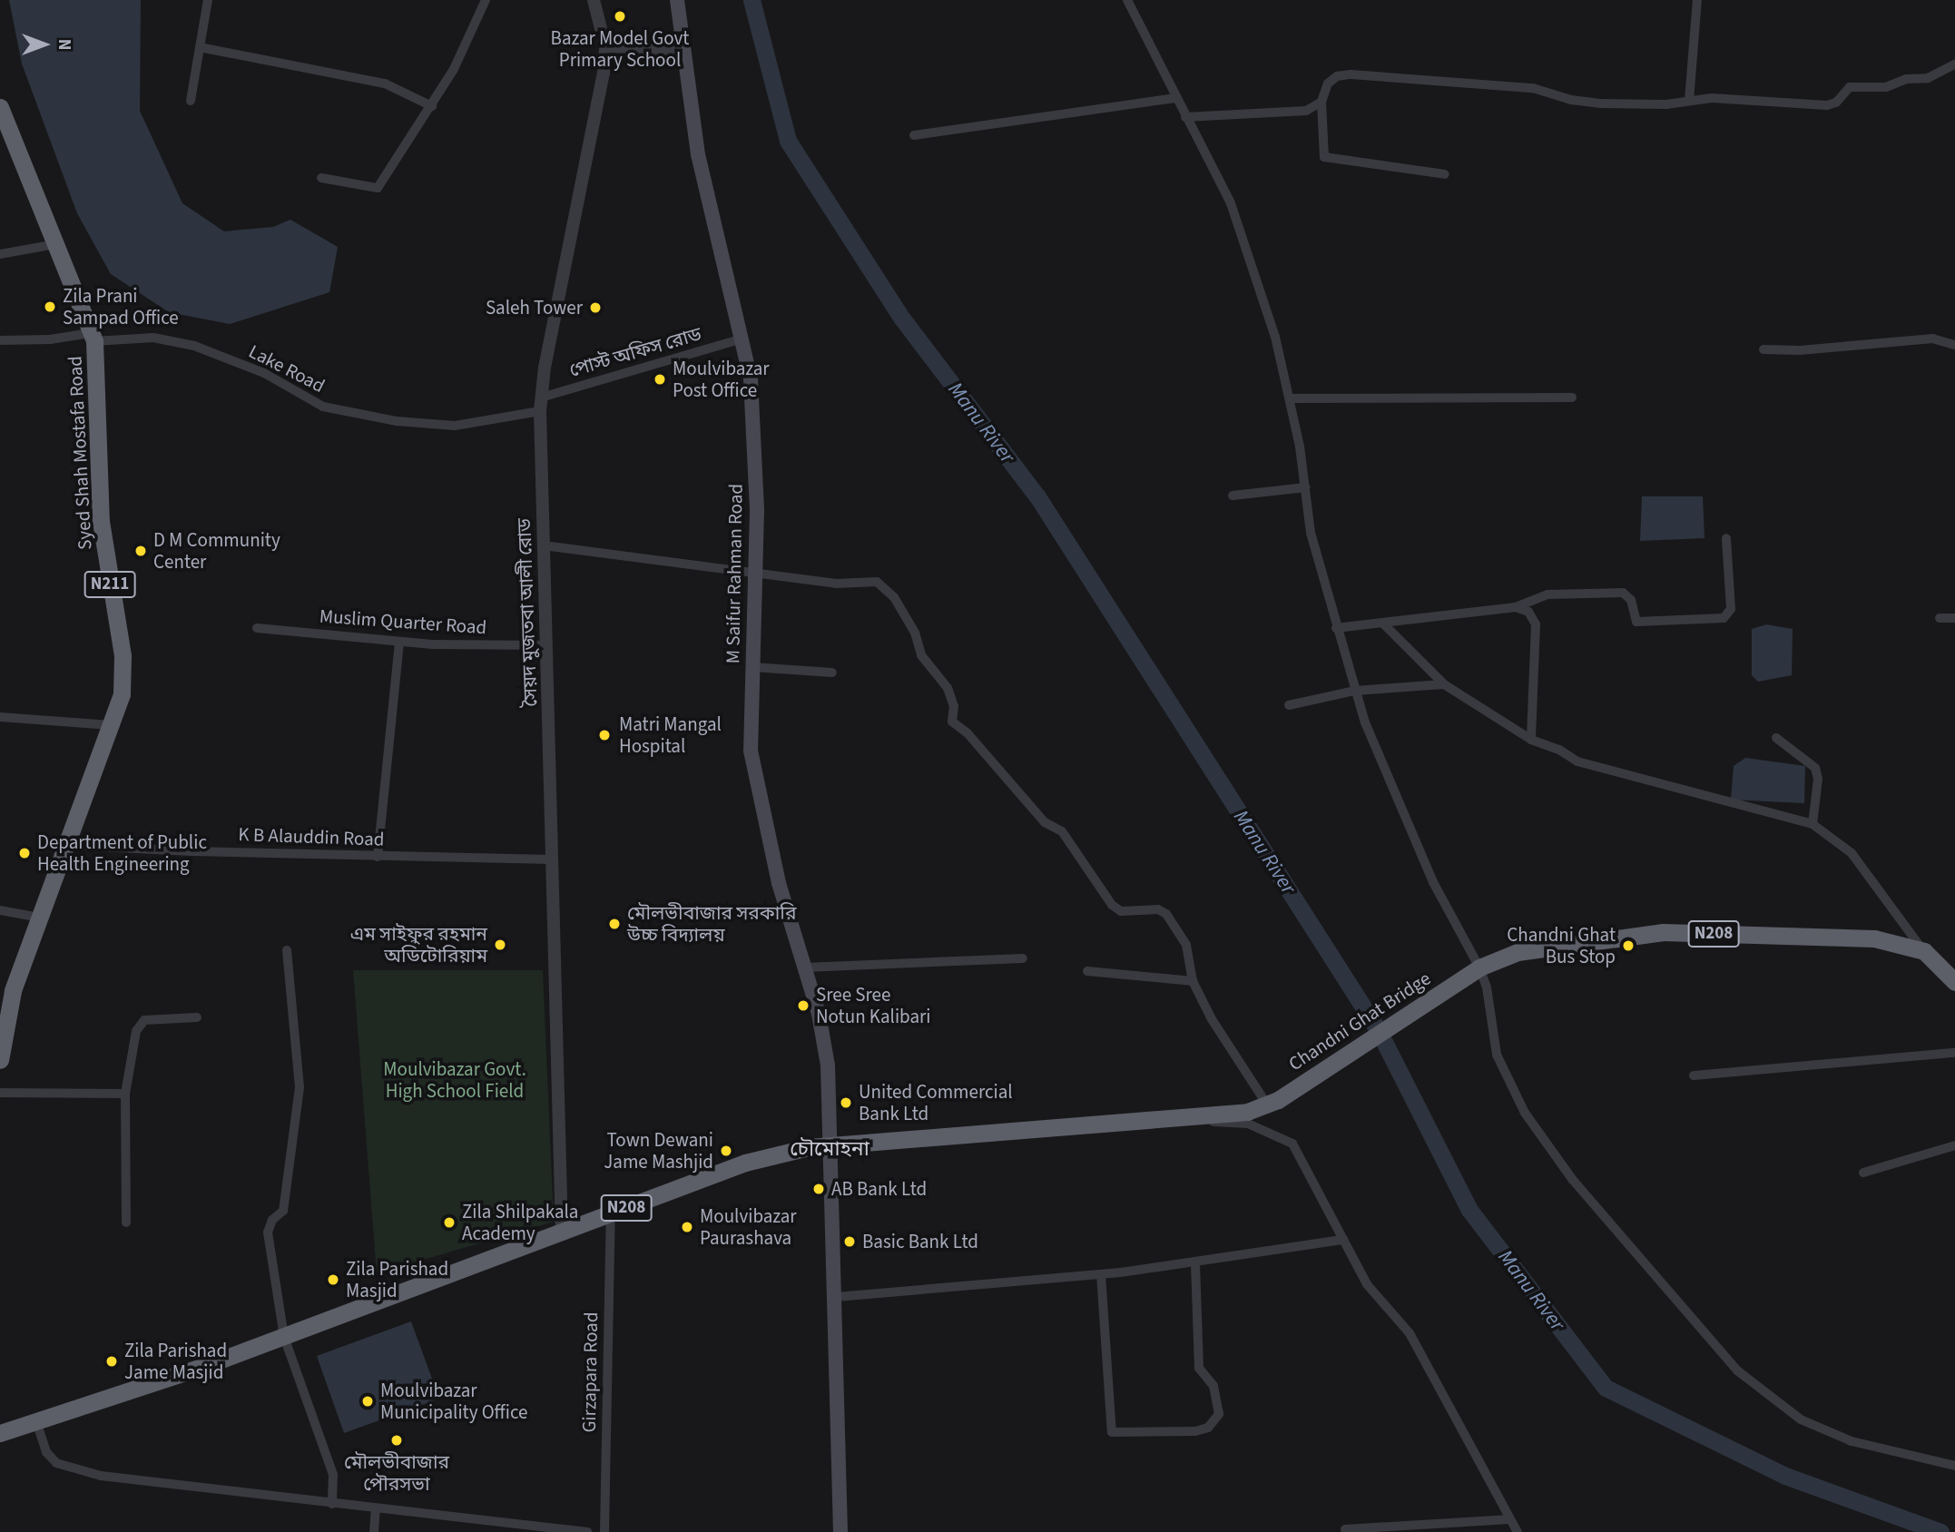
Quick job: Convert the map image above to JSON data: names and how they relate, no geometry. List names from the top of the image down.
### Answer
{
  "streets": {
    "highway": [
      "Syed Shah Mostafa Road",
      "N211",
      "N208",
      "Chandni Ghat Bridge"
    ],
    "main road": ["M Saifur Rahman Road"],
    "street": [
      "পোস্ট অফিস রোড",
      "Lake Road",
      "সৈয়দ মুজতবা আলী রোড",
      "Muslim Quarter Road",
      "K B Alauddin Road",
      "Girzapara Road"
    ]
  },
  "crossings": [
    ["পোস্ট অফিস রোড", "Lake Road"],
    ["পোস্ট অফিস রোড", "M Saifur Rahman Road"],
    ["পোস্ট অফিস রোড", "সৈয়দ মুজতবা আলী রোড"],
    ["Lake Road", "Syed Shah Mostafa Road"],
    ["Lake Road", "সৈয়দ মুজতবা আলী রোড"],
    ["Syed Shah Mostafa Road", "K B Alauddin Road"],
    ["M Saifur Rahman Road", "N208"],
    ["সৈয়দ মুজতবা আলী রোড", "Muslim Quarter Road"],
    ["সৈয়দ মুজতবা আলী রোড", "K B Alauddin Road"],
    ["সৈয়দ মুজতবা আলী রোড", "N208"],
    ["N208", "Chandni Ghat Bridge"],
    ["N208", "Girzapara Road"]
  ],
  "districts": ["চৌমোহনা"],
  "water": ["Manu River"],
  "parks": ["Moulvibazar Govt. High School Field"],
  "places": [
    "Bazar Model Govt Primary School",
    "Zila Prani Sampad Office",
    "Saleh Tower",
    "Moulvibazar Post Office",
    "D M Community Center",
    "Matri Mangal Hospital",
    "Department of Public Health Engineering",
    "মৌলভীবাজার সরকারি উচ্চ বিদ্যালয়",
    "এম সাইফুর রহমান অডিটোরিয়াম",
    "Chandni Ghat Bus Stop",
    "Sree Sree Notun Kalibari",
    "United Commercial Bank Ltd",
    "Town Dewani Jame Mashjid",
    "AB Bank Ltd",
    "Zila Shilpakala Academy",
    "Moulvibazar Paurashava",
    "Basic Bank Ltd",
    "Zila Parishad Masjid",
    "Zila Parishad Jame Masjid",
    "Moulvibazar Municipality Office",
    "মৌলভীবাজার পৌরসভা"
  ],
  "north": "right"
}
